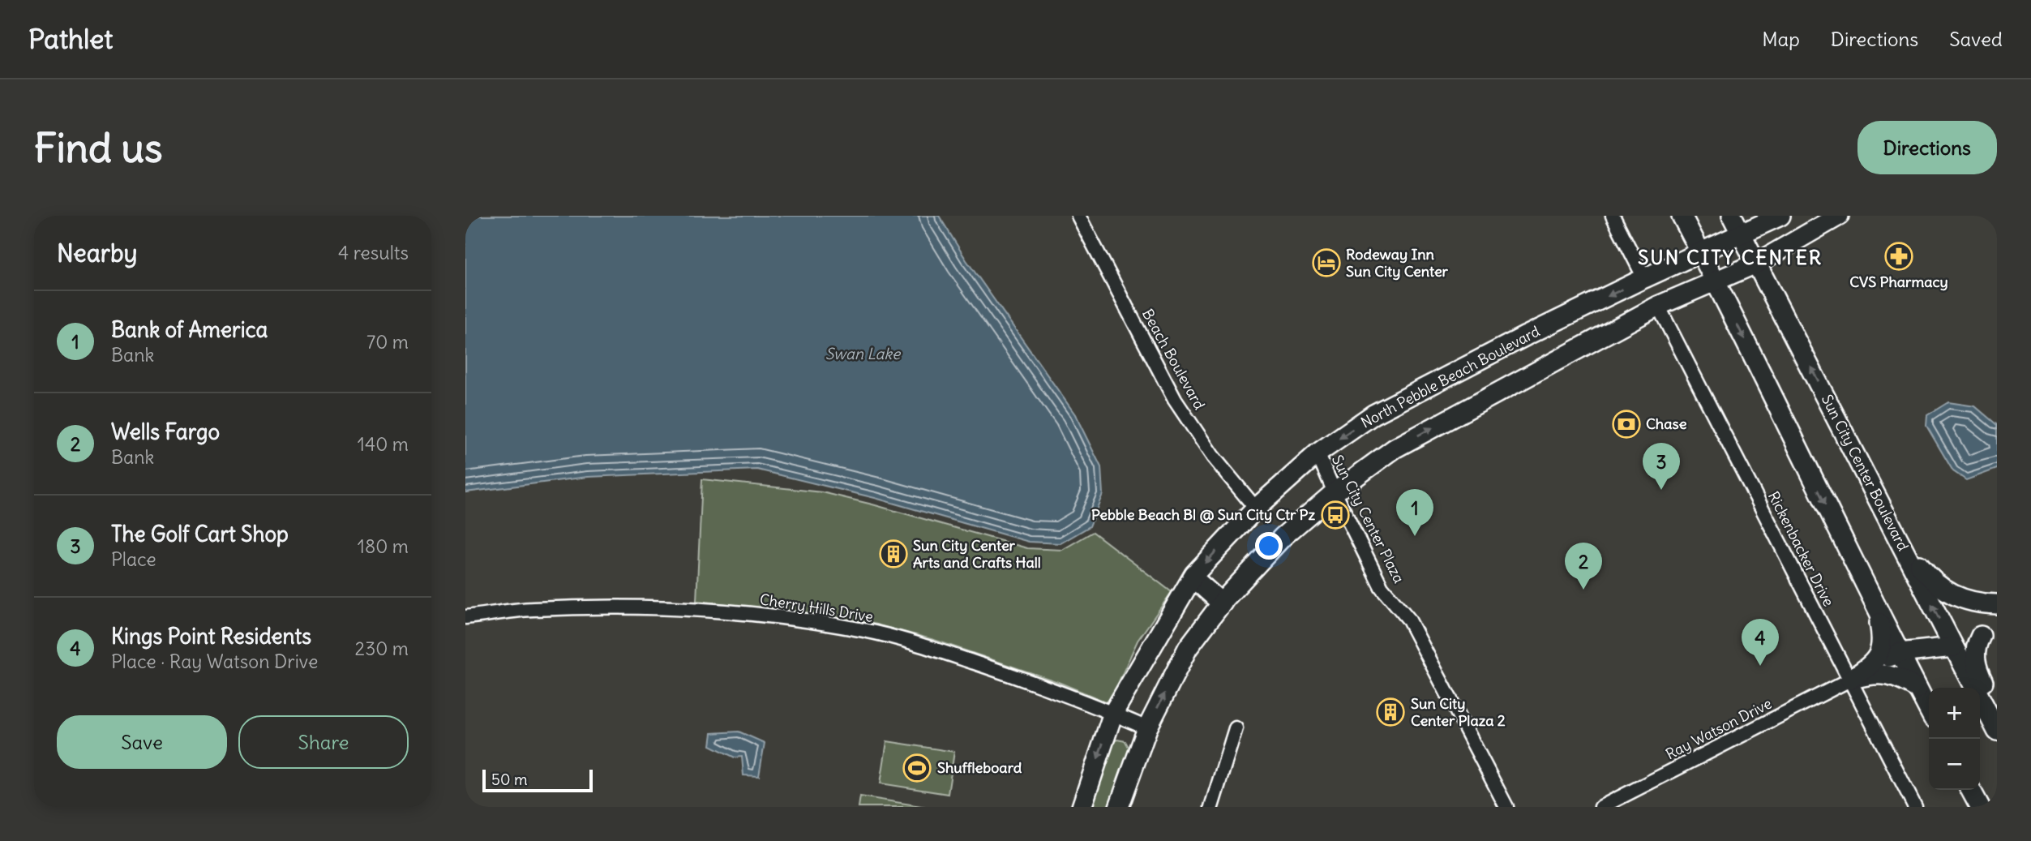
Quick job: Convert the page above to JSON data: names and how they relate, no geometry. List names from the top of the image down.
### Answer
{
  "streets": {
    "street": [
      "Beach Boulevard",
      "North Pebble Beach Boulevard",
      "Sun City Center Boulevard",
      "Sun City Center Plaza",
      "Rickenbacker Drive",
      "Cherry Hills Drive",
      "Ray Watson Drive"
    ]
  },
  "crossings": [
    ["Beach Boulevard", "North Pebble Beach Boulevard"],
    ["North Pebble Beach Boulevard", "Sun City Center Boulevard"],
    ["North Pebble Beach Boulevard", "Sun City Center Plaza"],
    ["North Pebble Beach Boulevard", "Cherry Hills Drive"],
    ["Rickenbacker Drive", "Ray Watson Drive"]
  ],
  "districts": ["SUN CITY CENTER"],
  "water": ["Swan Lake"],
  "places": {
    "pharmacy": ["CVS Pharmacy"],
    "hotel": ["Rodeway Inn Sun City Center"],
    "bank": ["Chase"],
    "bus stop": ["Pebble Beach Bl @ Sun City Ctr Pz"],
    "building": ["Sun City Center Arts and Crafts Hall", "Sun City Center Plaza 2"],
    "sports": ["Shuffleboard"]
  },
  "scale_bar": "50 m",
  "page": {
    "header": "Pathlet",
    "nav": ["Map", "Directions", "Saved"],
    "buttons": [
      "Directions",
      ["Save", "Share"]
    ],
    "title": "Find us",
    "heading": ["Nearby", "4 results"],
    "list": [
      {
        "mark": "1",
        "name": "Bank of America",
        "note": "Bank",
        "value": "70 m"
      },
      {
        "mark": "2",
        "name": "Wells Fargo",
        "note": "Bank",
        "value": "140 m"
      },
      {
        "mark": "3",
        "name": "The Golf Cart Shop",
        "note": "Place",
        "value": "180 m"
      },
      {
        "mark": "4",
        "name": "Kings Point Residents",
        "note": "Place · Ray Watson Drive",
        "value": "230 m"
      }
    ],
    "pins": [
      "3",
      "1",
      "2",
      "4"
    ],
    "map_buttons": ["+", "−"],
    "scale": "50 m"
  }
}
